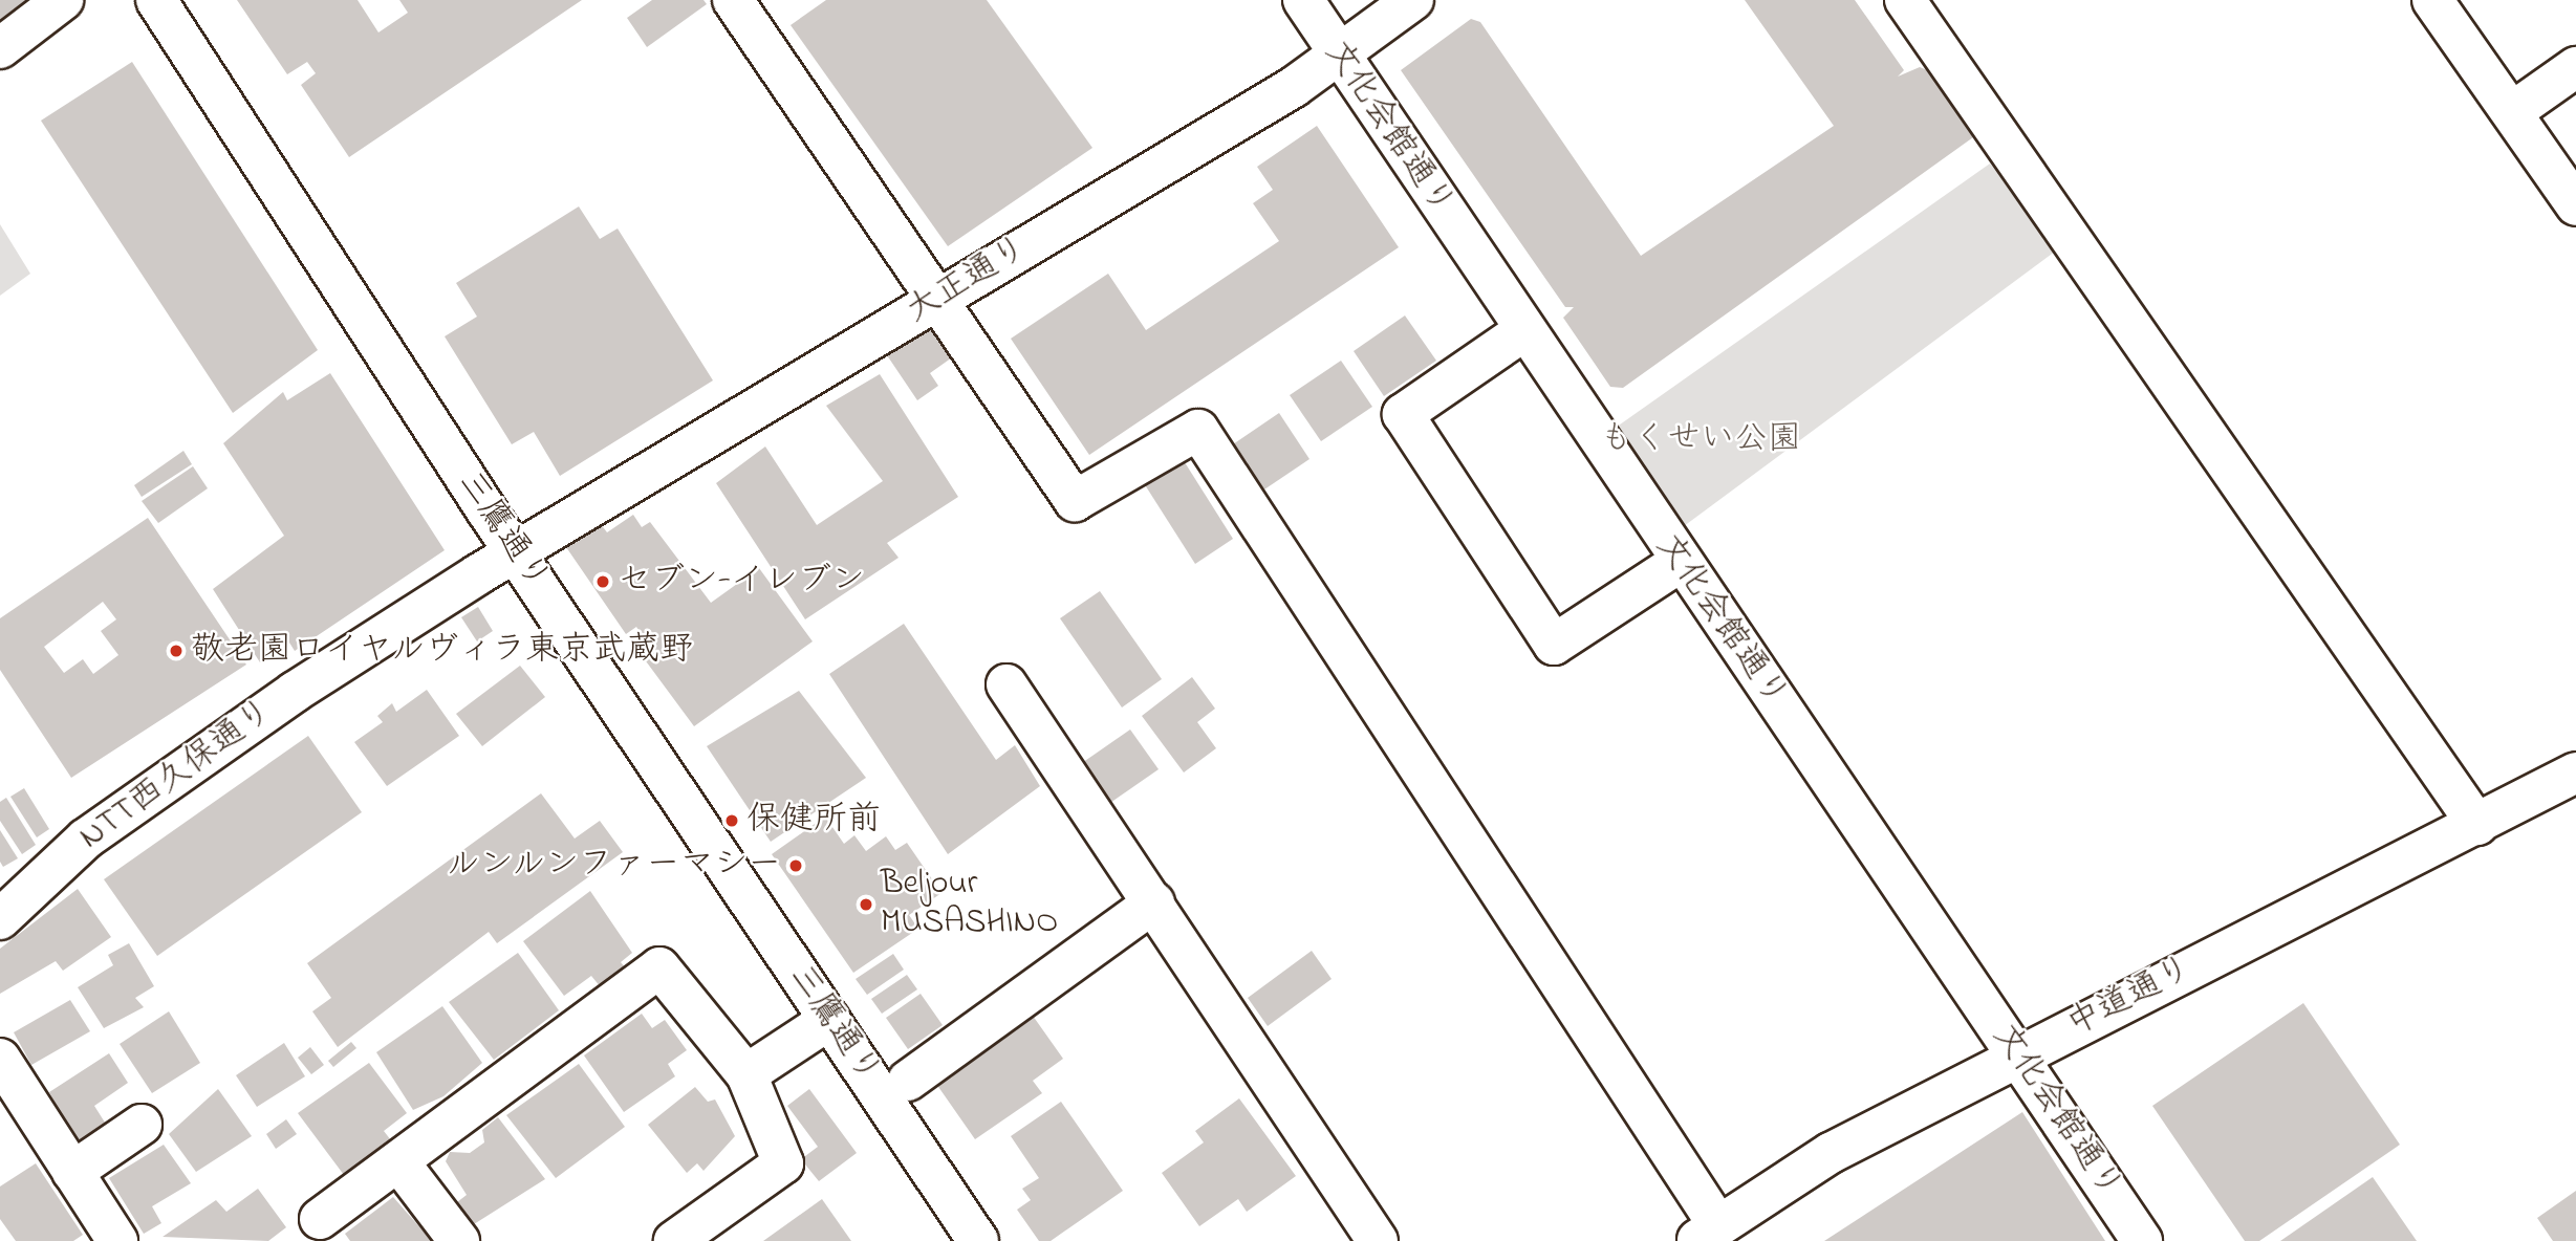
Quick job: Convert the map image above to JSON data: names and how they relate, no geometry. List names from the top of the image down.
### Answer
{
  "streets": {
    "street": [
      "文化会館通り",
      "大正通り",
      "三鷹通り",
      "NTT西久保通り",
      "中道通り"
    ]
  },
  "crossings": [
    ["文化会館通り", "大正通り"],
    ["文化会館通り", "中道通り"],
    ["大正通り", "三鷹通り"],
    ["大正通り", "NTT西久保通り"],
    ["三鷹通り", "NTT西久保通り"]
  ],
  "parks": ["もくせい公園"],
  "places": [
    "セブン-イレブン",
    "敬老園ロイヤルヴィラ東京武蔵野",
    "保健所前",
    "ルンルンファーマシー",
    "Beljour MUSASHINO"
  ]
}
